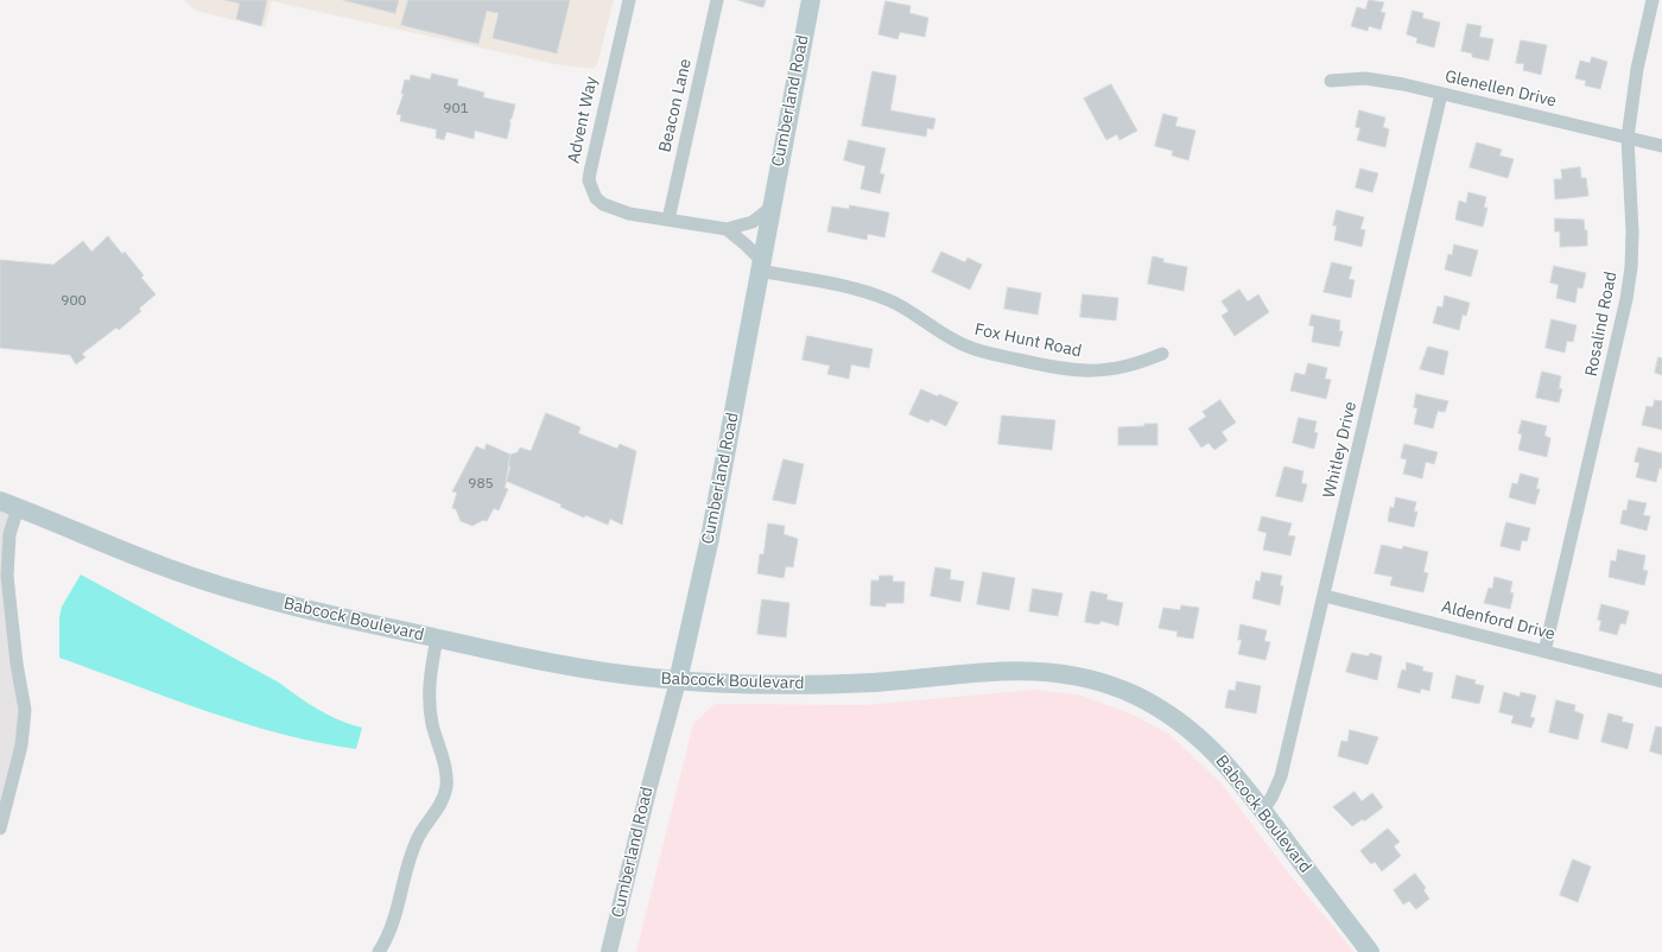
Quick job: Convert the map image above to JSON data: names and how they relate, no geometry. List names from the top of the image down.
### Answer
{
  "streets": {
    "main road": ["Cumberland Road", "Babcock Boulevard"],
    "street": [
      "Glenellen Drive",
      "Beacon Lane",
      "Advent Way",
      "Rosalind Road",
      "Fox Hunt Road",
      "Whitley Drive",
      "Aldenford Drive"
    ]
  },
  "crossings": [
    ["Glenellen Drive", "Rosalind Road"],
    ["Glenellen Drive", "Whitley Drive"],
    ["Cumberland Road", "Advent Way"],
    ["Cumberland Road", "Fox Hunt Road"],
    ["Cumberland Road", "Babcock Boulevard"],
    ["Beacon Lane", "Advent Way"],
    ["Advent Way", "Fox Hunt Road"],
    ["Rosalind Road", "Aldenford Drive"],
    ["Whitley Drive", "Babcock Boulevard"],
    ["Whitley Drive", "Aldenford Drive"]
  ],
  "house_numbers": ["901", "900", "985"]
}
